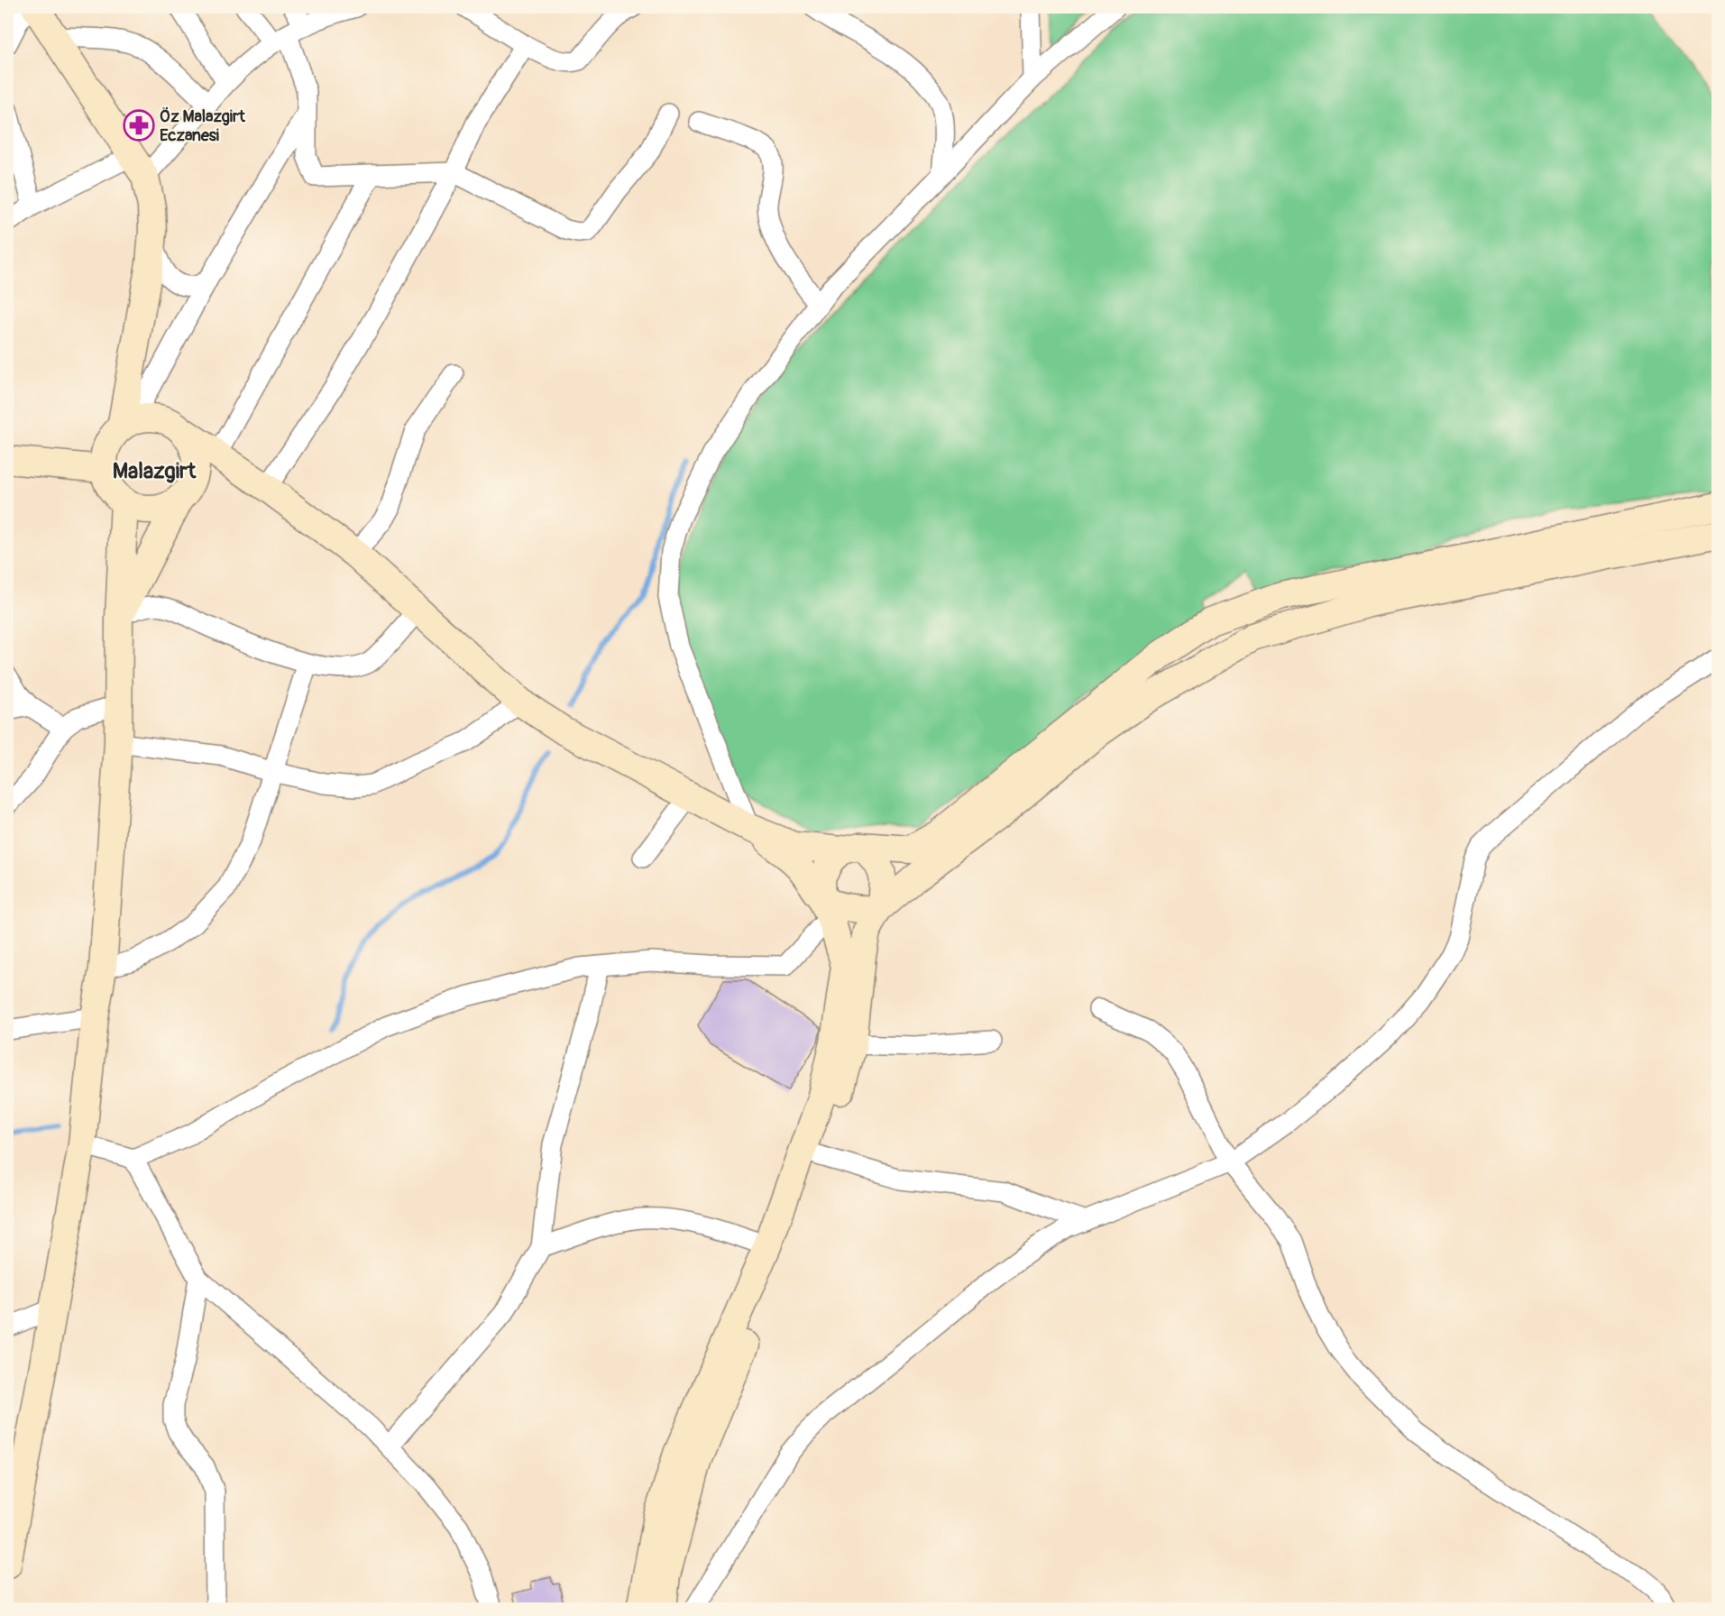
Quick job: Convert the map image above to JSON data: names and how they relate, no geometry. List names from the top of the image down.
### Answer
{
  "districts": ["Malazgirt"],
  "places": {
    "pharmacy": ["Öz Malazgirt Eczanesi"]
  }
}
